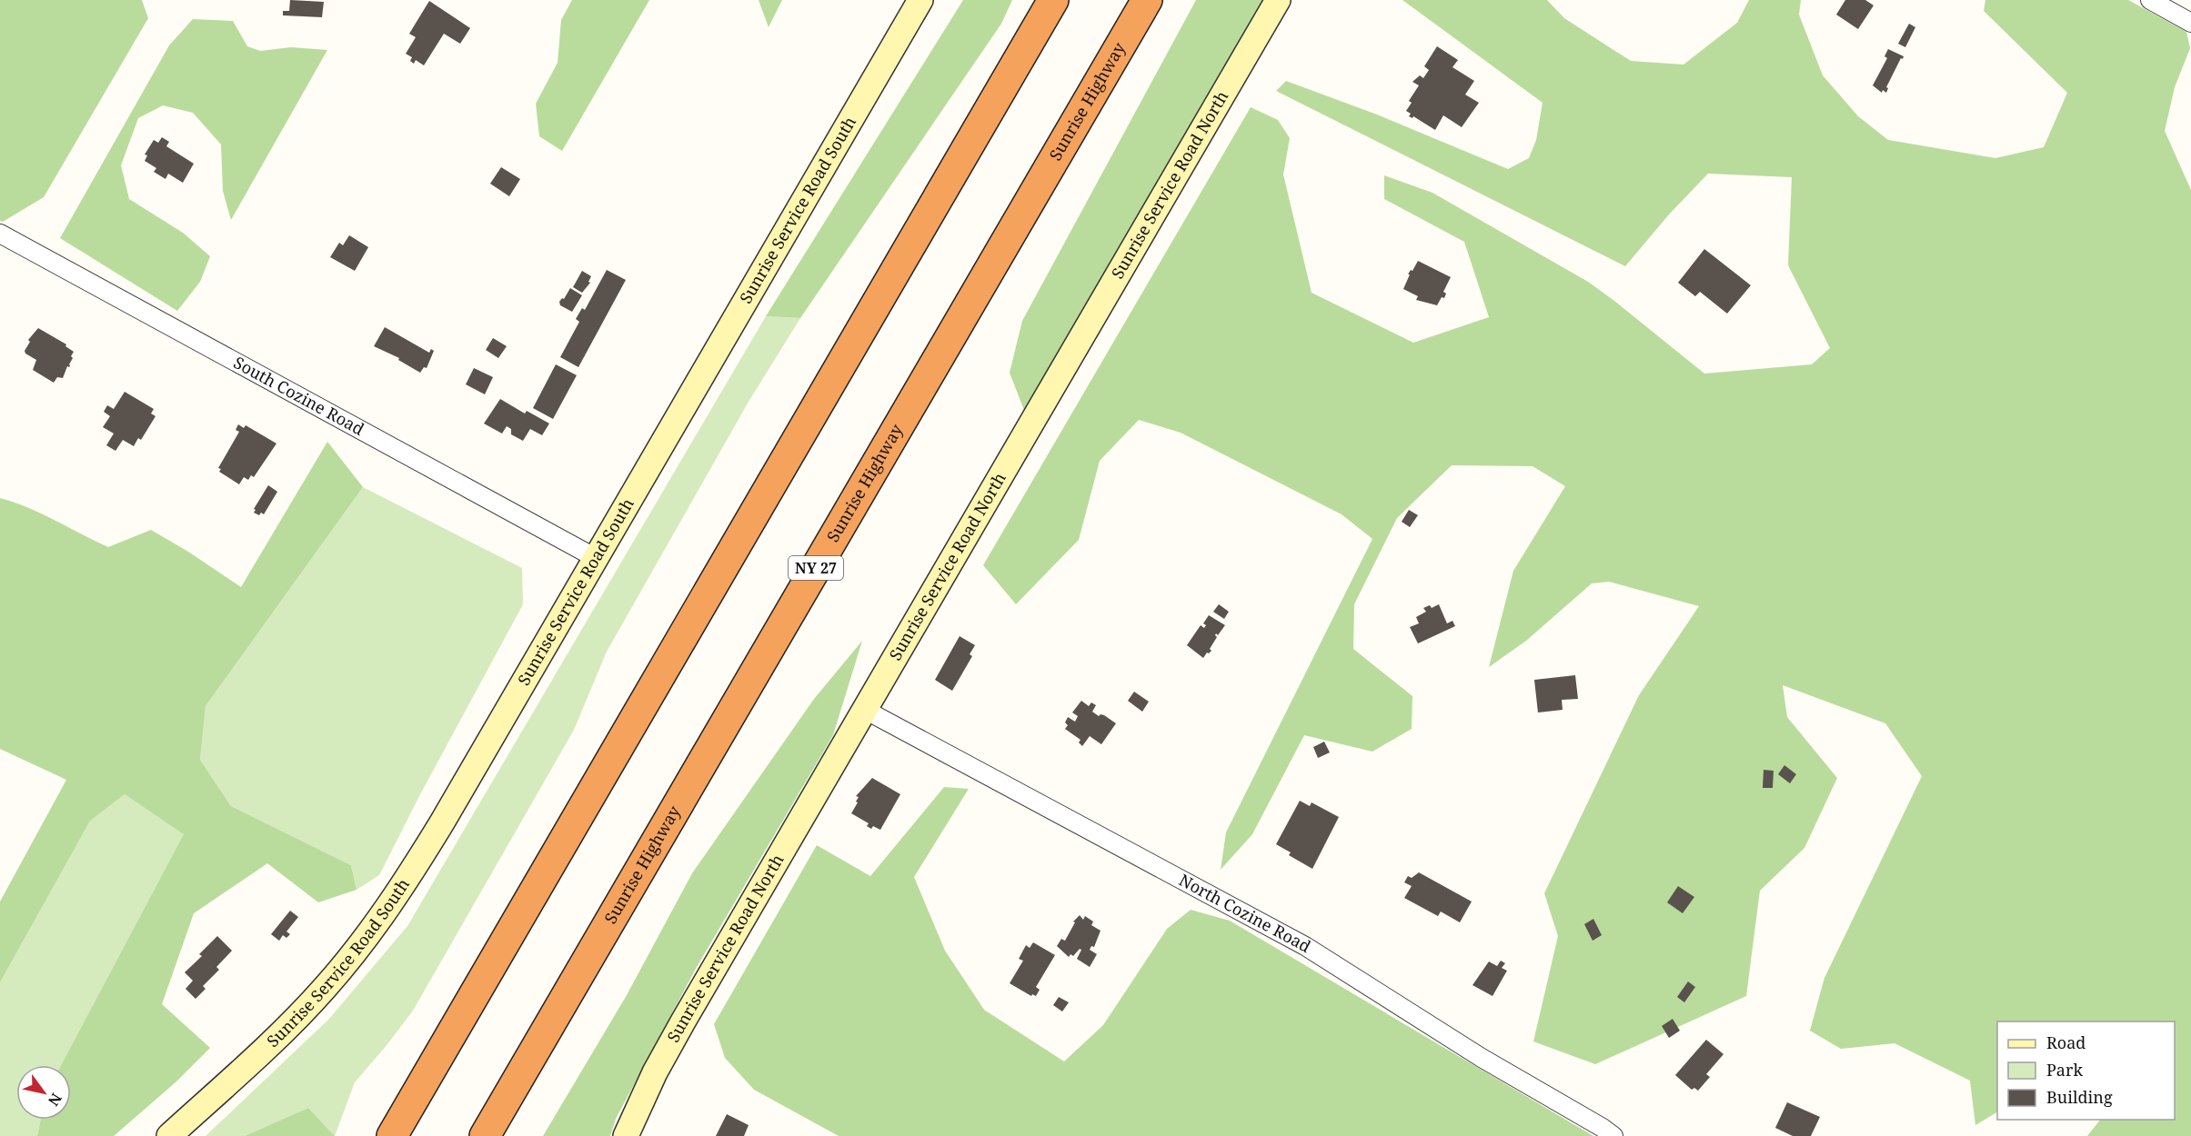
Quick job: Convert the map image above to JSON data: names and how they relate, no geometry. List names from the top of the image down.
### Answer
{
  "streets": {
    "highway": ["Sunrise Highway", "NY 27"],
    "street": [
      "Sunrise Service Road North",
      "Sunrise Service Road South",
      "South Cozine Road",
      "North Cozine Road"
    ]
  },
  "crossings": [
    ["Sunrise Service Road North", "North Cozine Road"],
    ["Sunrise Service Road South", "South Cozine Road"]
  ],
  "legend": ["Road", "Park", "Building"],
  "north": "bottom right"
}
